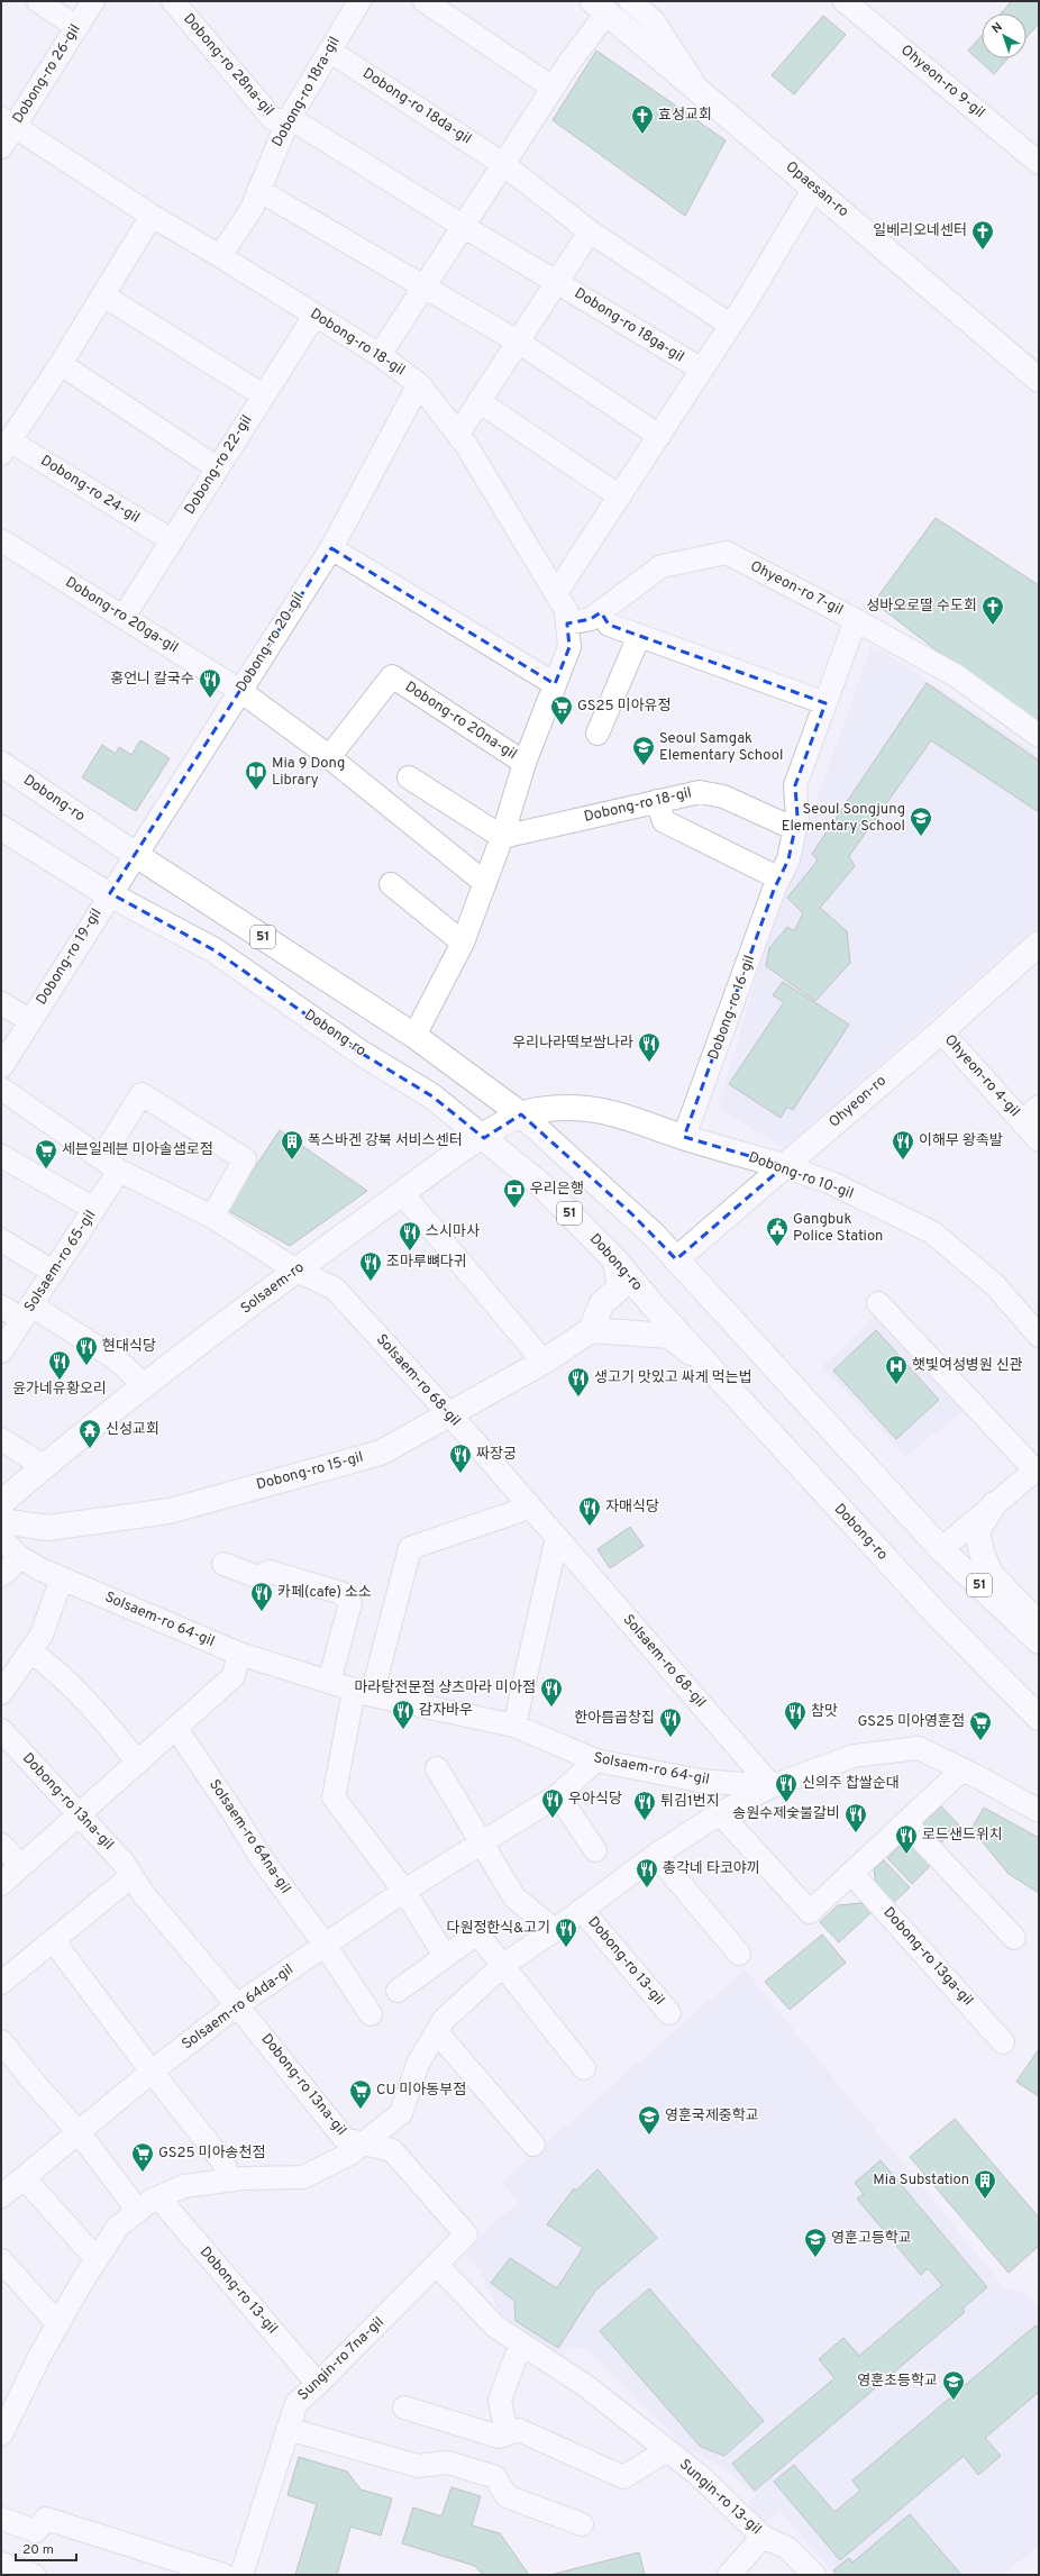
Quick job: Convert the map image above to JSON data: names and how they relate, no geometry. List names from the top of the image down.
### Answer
{
  "streets": {
    "main road": [
      "Opaesan-ro",
      "Dobong-ro",
      "51",
      "Ohyeon-ro",
      "Dobong-ro 10-gil",
      "Solsaem-ro",
      "Dobong-ro 15-gil"
    ],
    "street": [
      "Dobong-ro 28na-gil",
      "Dobong-ro 26-gil",
      "Ohyeon-ro 9-gil",
      "Dobong-ro 18ra-gil",
      "Dobong-ro 18da-gil",
      "Dobong-ro 18ga-gil",
      "Dobong-ro 18-gil",
      "Dobong-ro 22-gil",
      "Dobong-ro 24-gil",
      "Ohyeon-ro 7-gil",
      "Dobong-ro 20ga-gil",
      "Dobong-ro 20-gil",
      "Dobong-ro 20na-gil",
      "Dobong-ro 19-gil",
      "Dobong-ro 16-gil",
      "Ohyeon-ro 4-gil",
      "Solsaem-ro 65-gil",
      "Solsaem-ro 68-gil",
      "Solsaem-ro 64-gil",
      "Dobong-ro 13na-gil",
      "Solsaem-ro 64na-gil",
      "Dobong-ro 13ga-gil",
      "Dobong-ro 13-gil",
      "Solsaem-ro 64da-gil",
      "Sungin-ro 7na-gil",
      "Sungin-ro 13-gil"
    ]
  },
  "crossings": [
    ["Dobong-ro 28na-gil", "Dobong-ro 18ra-gil"],
    ["Dobong-ro 26-gil", "Dobong-ro 18-gil"],
    ["Dobong-ro 18ra-gil", "Dobong-ro 18da-gil"],
    ["Dobong-ro 18ra-gil", "Dobong-ro 18-gil"],
    ["Opaesan-ro", "Dobong-ro 18ga-gil"],
    ["Dobong-ro 18ga-gil", "Dobong-ro 18-gil"],
    ["Dobong-ro 18-gil", "Dobong-ro 22-gil"],
    ["Dobong-ro 18-gil", "Dobong-ro 24-gil"],
    ["Dobong-ro 18-gil", "Ohyeon-ro 7-gil"],
    ["Dobong-ro 18-gil", "Dobong-ro 20-gil"],
    ["Dobong-ro 18-gil", "Dobong-ro 20na-gil"],
    ["Dobong-ro 18-gil", "Dobong-ro"],
    ["Dobong-ro 18-gil", "Dobong-ro 16-gil"],
    ["Dobong-ro 22-gil", "Dobong-ro 24-gil"],
    ["Dobong-ro 22-gil", "Dobong-ro 20ga-gil"],
    ["Ohyeon-ro 7-gil", "Dobong-ro 16-gil"],
    ["Dobong-ro 20ga-gil", "Dobong-ro 20-gil"],
    ["Dobong-ro 20-gil", "Dobong-ro"],
    ["Dobong-ro 20-gil", "Dobong-ro 19-gil"],
    ["Dobong-ro", "Dobong-ro 19-gil"],
    ["Dobong-ro", "Ohyeon-ro"],
    ["Dobong-ro", "Dobong-ro 10-gil"],
    ["Dobong-ro", "Solsaem-ro"],
    ["Dobong-ro 16-gil", "Dobong-ro 10-gil"],
    ["Ohyeon-ro 4-gil", "Ohyeon-ro"],
    ["Ohyeon-ro", "Dobong-ro 10-gil"],
    ["Dobong-ro 10-gil", "Solsaem-ro"],
    ["Solsaem-ro 65-gil", "Solsaem-ro 68-gil"],
    ["Solsaem-ro", "Solsaem-ro 68-gil"],
    ["Solsaem-ro 68-gil", "Dobong-ro 15-gil"],
    ["Solsaem-ro 68-gil", "Solsaem-ro 64-gil"],
    ["Solsaem-ro 68-gil", "Dobong-ro 13-gil"],
    ["Solsaem-ro 64-gil", "Dobong-ro 13-gil"],
    ["Solsaem-ro 64-gil", "Solsaem-ro 64da-gil"],
    ["Dobong-ro 13na-gil", "Dobong-ro 13-gil"],
    ["Dobong-ro 13na-gil", "Solsaem-ro 64da-gil"],
    ["Dobong-ro 13na-gil", "Sungin-ro 7na-gil"],
    ["Dobong-ro 13na-gil", "Sungin-ro 13-gil"],
    ["Solsaem-ro 64na-gil", "Solsaem-ro 64da-gil"],
    ["Dobong-ro 13-gil", "Sungin-ro 7na-gil"],
    ["Sungin-ro 7na-gil", "Sungin-ro 13-gil"]
  ],
  "places": {
    "church": ["효성교회", "일베리오네센터", "성바오로딸 수도회"],
    "restaurant": [
      "홍언니 칼국수",
      "우리나라떡보쌈나라",
      "이해무 왕족발",
      "스시마사",
      "조마루뼈다귀",
      "현대식당",
      "윤가네유황오리",
      "생고기 맛있고 싸게 먹는법",
      "짜장궁",
      "자매식당",
      "카페(cafe) 소소",
      "마라탕전문점 샹츠마라 미아점",
      "감자바우",
      "참맛",
      "한아름곱창집",
      "신의주 찹쌀순대",
      "우아식당",
      "튀김1번지",
      "송원수제숯불갈비",
      "로드샌드위치",
      "총각네 타코야끼",
      "다원정한식&고기"
    ],
    "supermarket": [
      "GS25 미아유정",
      "세븐일레븐 미아솔샘로점",
      "GS25 미아영훈점",
      "CU 미아동부점",
      "GS25 미아송천점"
    ],
    "school or university": [
      "Seoul Samgak Elementary School",
      "Seoul Songjung Elementary School",
      "영훈국제중학교",
      "영훈고등학교",
      "영훈초등학교"
    ],
    "library": ["Mia 9 Dong Library"],
    "building": ["폭스바겐 강북 서비스센터", "Mia Substation"],
    "bank": ["우리은행"],
    "public building": ["Gangbuk Police Station"],
    "hospital": ["햇빛여성병원 신관"],
    "temple": ["신성교회"]
  },
  "scale_bar": "20 m",
  "north": "top left"
}
